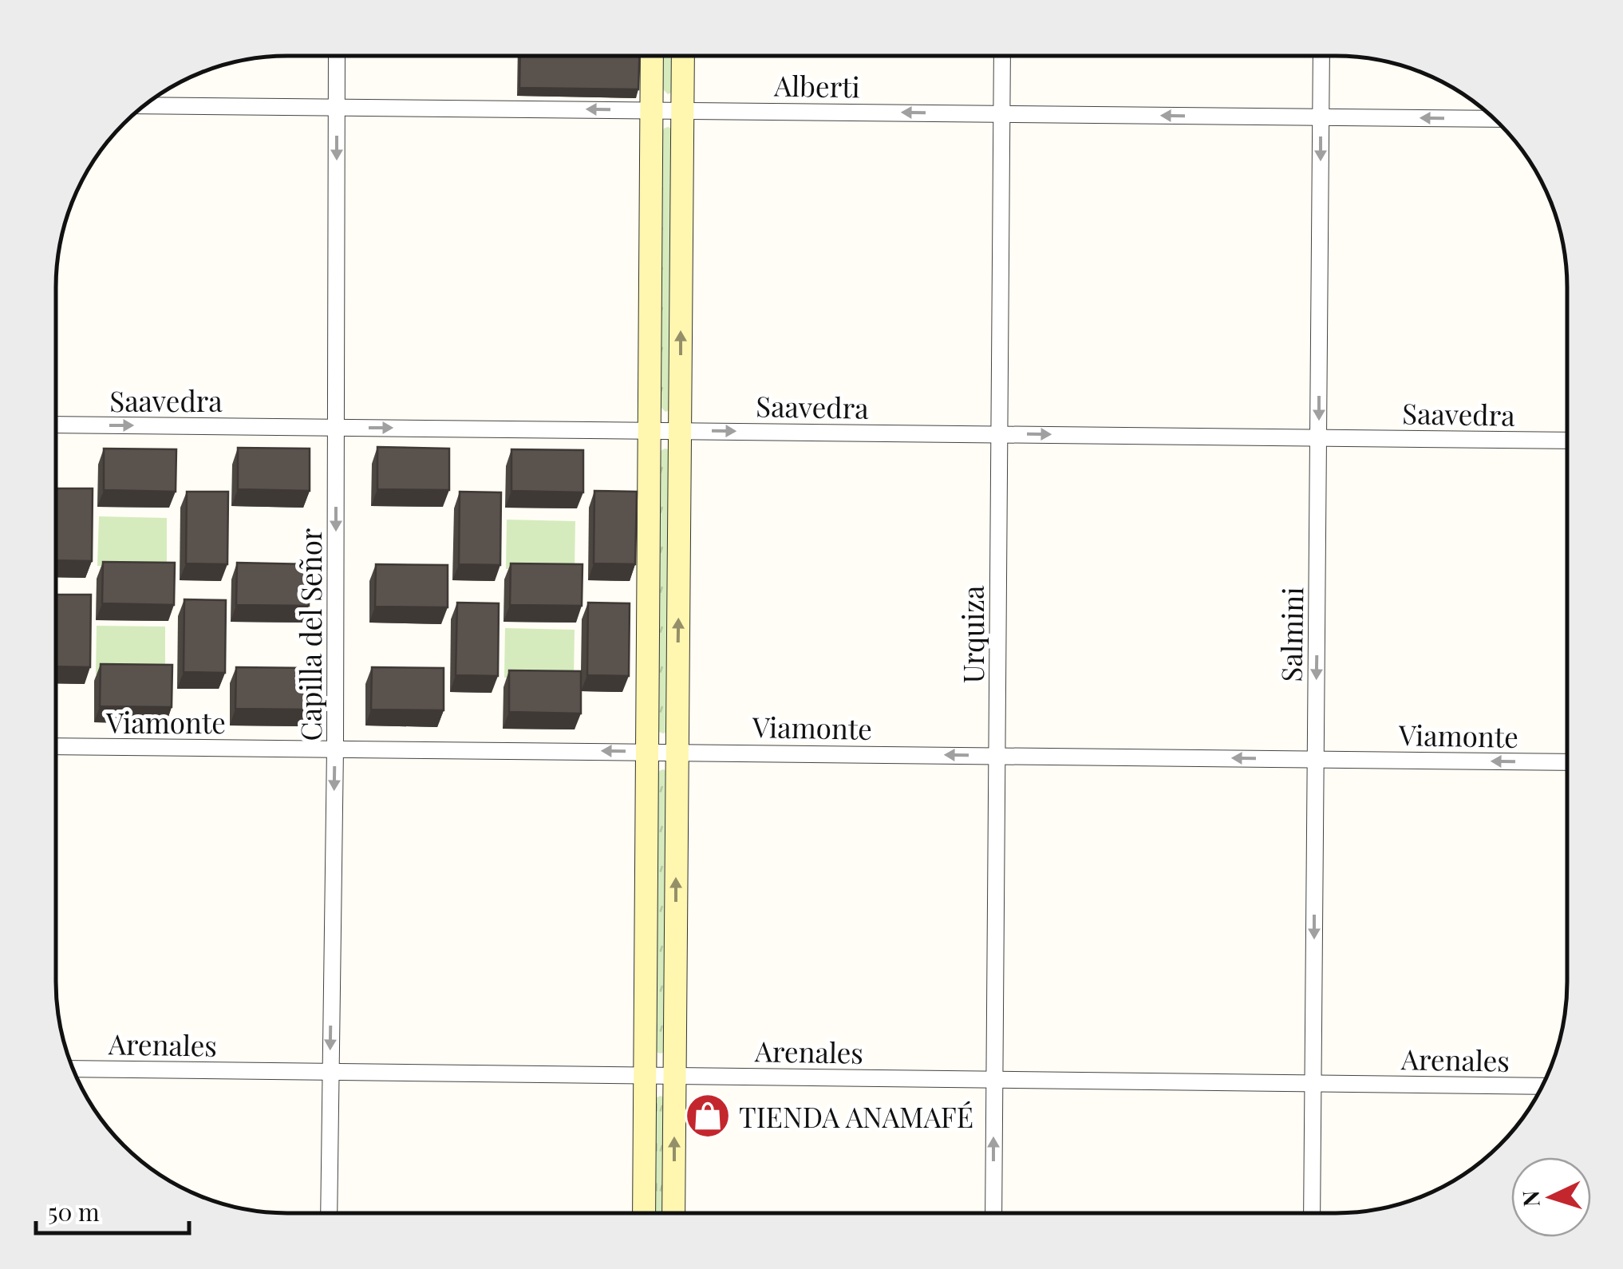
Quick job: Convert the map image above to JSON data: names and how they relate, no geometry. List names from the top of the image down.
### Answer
{
  "streets": {
    "street": [
      "Alberti",
      "Saavedra",
      "Capilla del Señor",
      "Urquiza",
      "Salmini",
      "Viamonte",
      "Arenales"
    ]
  },
  "crossings": [
    ["Alberti", "Capilla del Señor"],
    ["Alberti", "Urquiza"],
    ["Alberti", "Salmini"],
    ["Saavedra", "Capilla del Señor"],
    ["Saavedra", "Urquiza"],
    ["Saavedra", "Salmini"],
    ["Capilla del Señor", "Viamonte"],
    ["Capilla del Señor", "Arenales"],
    ["Urquiza", "Viamonte"],
    ["Urquiza", "Arenales"],
    ["Salmini", "Viamonte"],
    ["Salmini", "Arenales"]
  ],
  "one_way": [
    "Alberti",
    "Saavedra",
    "Capilla del Señor",
    "Salmini",
    "Viamonte"
  ],
  "places": {
    "shop": ["TIENDA ANAMAFÉ"]
  },
  "scale_bar": "50 m",
  "north": "left"
}
